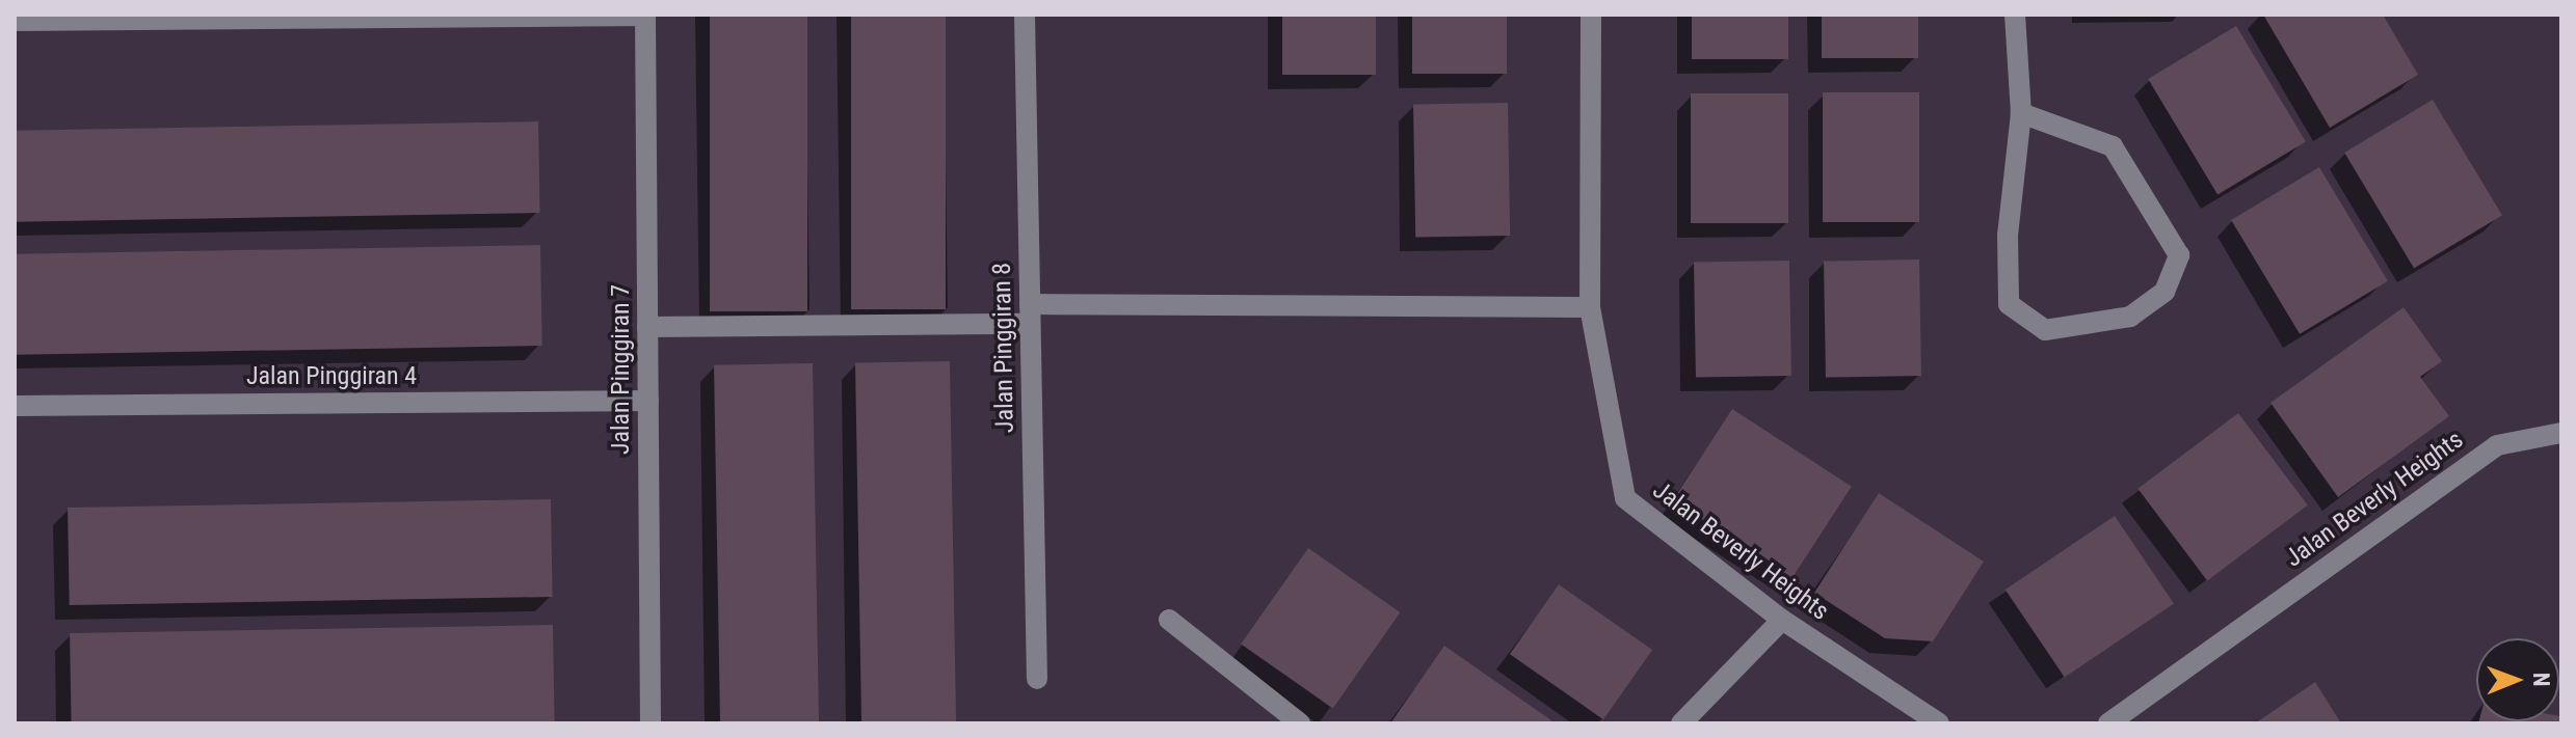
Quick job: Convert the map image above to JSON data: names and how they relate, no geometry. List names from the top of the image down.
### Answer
{
  "streets": {
    "street": [
      "Jalan Pinggiran 8",
      "Jalan Pinggiran 7",
      "Jalan Pinggiran 4",
      "Jalan Beverly Heights"
    ]
  },
  "crossings": [
    ["Jalan Pinggiran 7", "Jalan Pinggiran 4"]
  ],
  "north": "right"
}
